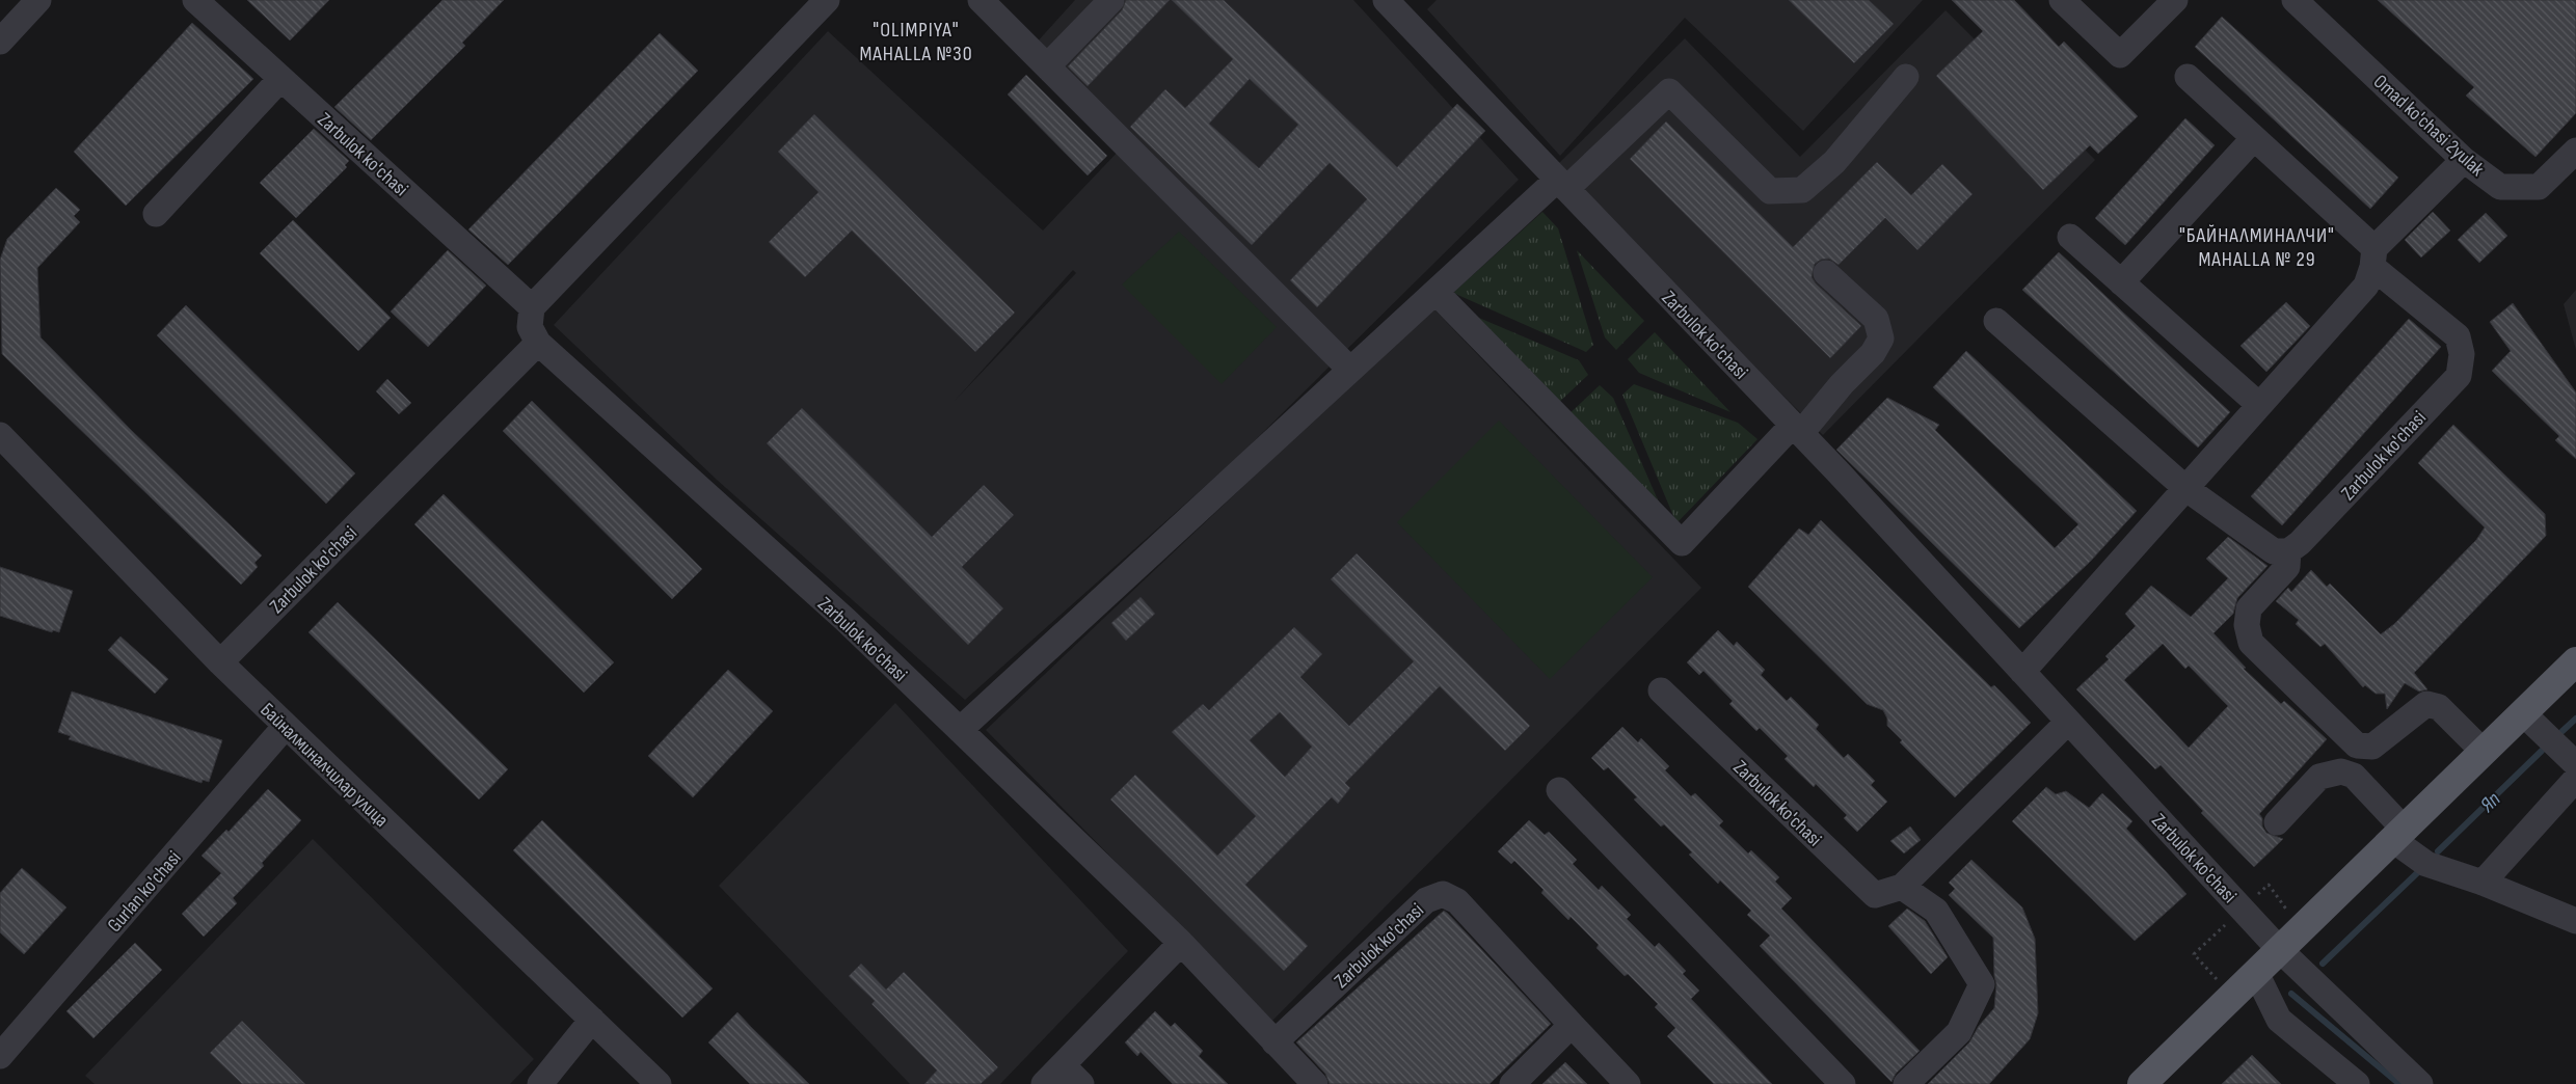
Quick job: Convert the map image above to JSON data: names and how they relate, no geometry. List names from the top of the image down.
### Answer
{
  "streets": {
    "street": [
      "Omad ko'chasi 2yulak",
      "Zarbulok ko'chasi",
      "Байналминалчилар улица",
      "Gurlan ko'chasi"
    ]
  },
  "crossings": [
    ["Zarbulok ko'chasi", "Байналминалчилар улица"],
    ["Байналминалчилар улица", "Gurlan ko'chasi"]
  ],
  "districts": ["\"OLIMPIYA\" MAHALLA №30", "\"БАЙНАЛМИНАЛЧИ\" MAHALLA № 29"],
  "water": ["Яп"]
}
